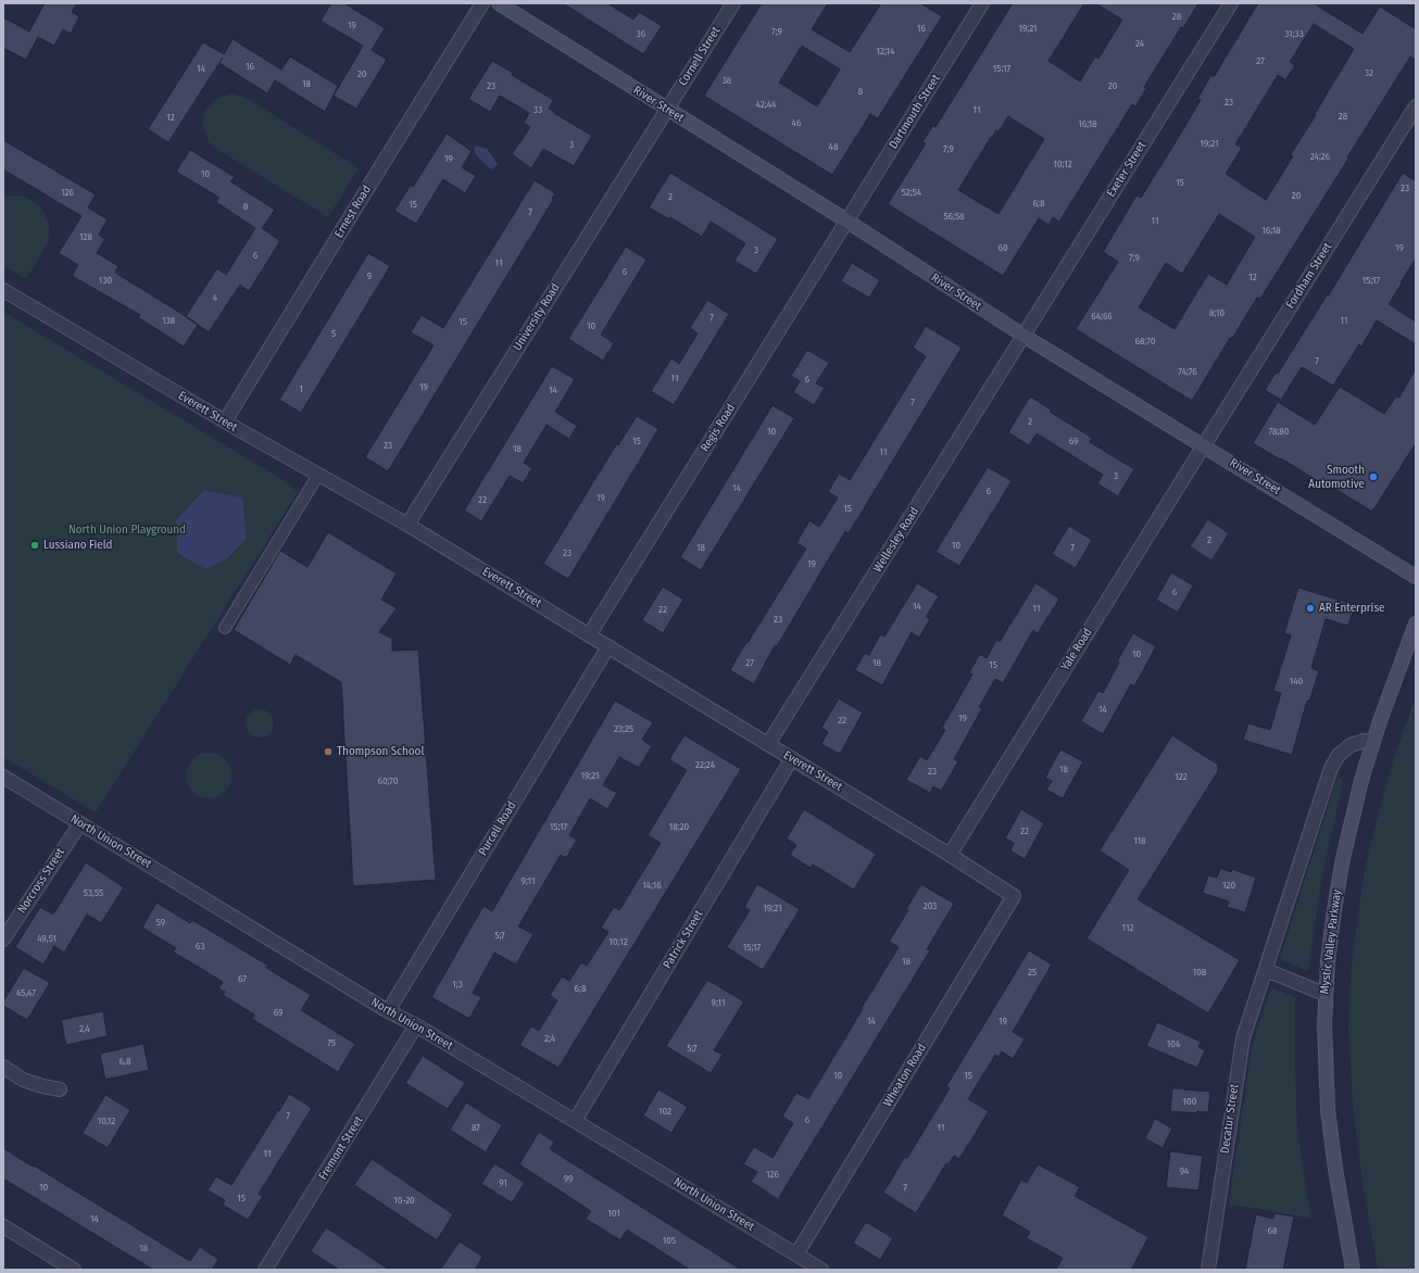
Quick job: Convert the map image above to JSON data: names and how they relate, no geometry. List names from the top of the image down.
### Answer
{
  "streets": {
    "street": [
      "Cornell Street",
      "River Street",
      "Dartmouth Street",
      "Exeter Street",
      "Ernest Road",
      "Fordham Street",
      "University Road",
      "Everett Street",
      "Regis Road",
      "Wellesley Road",
      "Yale Road",
      "Purcell Road",
      "North Union Street",
      "Norcross Street",
      "Patrick Street",
      "Mystic Valley Parkway",
      "Wheaton Road",
      "Decatur Street",
      "Fremont Street"
    ]
  },
  "crossings": [
    ["Cornell Street", "River Street"],
    ["Cornell Street", "University Road"],
    ["River Street", "Dartmouth Street"],
    ["River Street", "Exeter Street"],
    ["River Street", "Fordham Street"],
    ["River Street", "University Road"],
    ["River Street", "Regis Road"],
    ["River Street", "Wellesley Road"],
    ["River Street", "Yale Road"],
    ["Dartmouth Street", "Regis Road"],
    ["Exeter Street", "Wellesley Road"],
    ["Ernest Road", "Everett Street"],
    ["Fordham Street", "Yale Road"],
    ["University Road", "Everett Street"],
    ["Everett Street", "Regis Road"],
    ["Everett Street", "Wellesley Road"],
    ["Everett Street", "Yale Road"],
    ["Everett Street", "Purcell Road"],
    ["Everett Street", "Patrick Street"],
    ["Everett Street", "Wheaton Road"],
    ["Purcell Road", "North Union Street"],
    ["North Union Street", "Norcross Street"],
    ["North Union Street", "Patrick Street"],
    ["North Union Street", "Wheaton Road"],
    ["North Union Street", "Fremont Street"],
    ["Mystic Valley Parkway", "Decatur Street"]
  ],
  "parks": ["North Union Playground"],
  "places": [
    "Smooth Automotive",
    "Lussiano Field",
    "AR Enterprise",
    "Thompson School"
  ],
  "house_numbers": [
    "28",
    "19",
    "16",
    "19;21",
    "7;9",
    "36",
    "31;33",
    "24",
    "12;14",
    "27",
    "16",
    "14",
    "15;17",
    "32",
    "20",
    "38",
    "18",
    "23",
    "20",
    "8",
    "23",
    "42;44",
    "33",
    "11",
    "28",
    "12",
    "46",
    "16;18",
    "19;21",
    "3",
    "48",
    "7;9",
    "24;26",
    "19",
    "10;12",
    "10",
    "15",
    "23",
    "126",
    "52;54",
    "20",
    "2",
    "6;8",
    "15",
    "8",
    "7",
    "56;58",
    "11",
    "16;18",
    "128",
    "60",
    "19",
    "3",
    "6",
    "7;9",
    "11",
    "6",
    "9",
    "12",
    "130",
    "15;17",
    "4",
    "8;10",
    "64;66",
    "7",
    "138",
    "11",
    "15",
    "10",
    "5",
    "68;70",
    "7",
    "74;76",
    "11",
    "6",
    "19",
    "1",
    "14",
    "7",
    "2",
    "10",
    "78;80",
    "15",
    "69",
    "23",
    "18",
    "11",
    "3",
    "14",
    "6",
    "19",
    "22",
    "15",
    "2",
    "10",
    "18",
    "7",
    "23",
    "19",
    "6",
    "14",
    "11",
    "22",
    "23",
    "10",
    "27",
    "18",
    "15",
    "140",
    "14",
    "19",
    "22",
    "23;25",
    "22;24",
    "18",
    "23",
    "19;21",
    "122",
    "60;70",
    "15;17",
    "18;20",
    "22",
    "118",
    "9;11",
    "14;16",
    "120",
    "53,55",
    "203",
    "19;21",
    "59",
    "112",
    "5;7",
    "49,51",
    "10;12",
    "63",
    "15;17",
    "18",
    "25",
    "108",
    "67",
    "1;3",
    "6;8",
    "45,47",
    "9;11",
    "69",
    "14",
    "19",
    "2,4",
    "2;4",
    "75",
    "104",
    "5;7",
    "6,8",
    "10",
    "15",
    "100",
    "102",
    "7",
    "6",
    "10,12",
    "87",
    "11",
    "11",
    "94",
    "126",
    "99",
    "91",
    "10",
    "7",
    "15",
    "10-20",
    "101",
    "14",
    "68",
    "105",
    "18"
  ]
}
